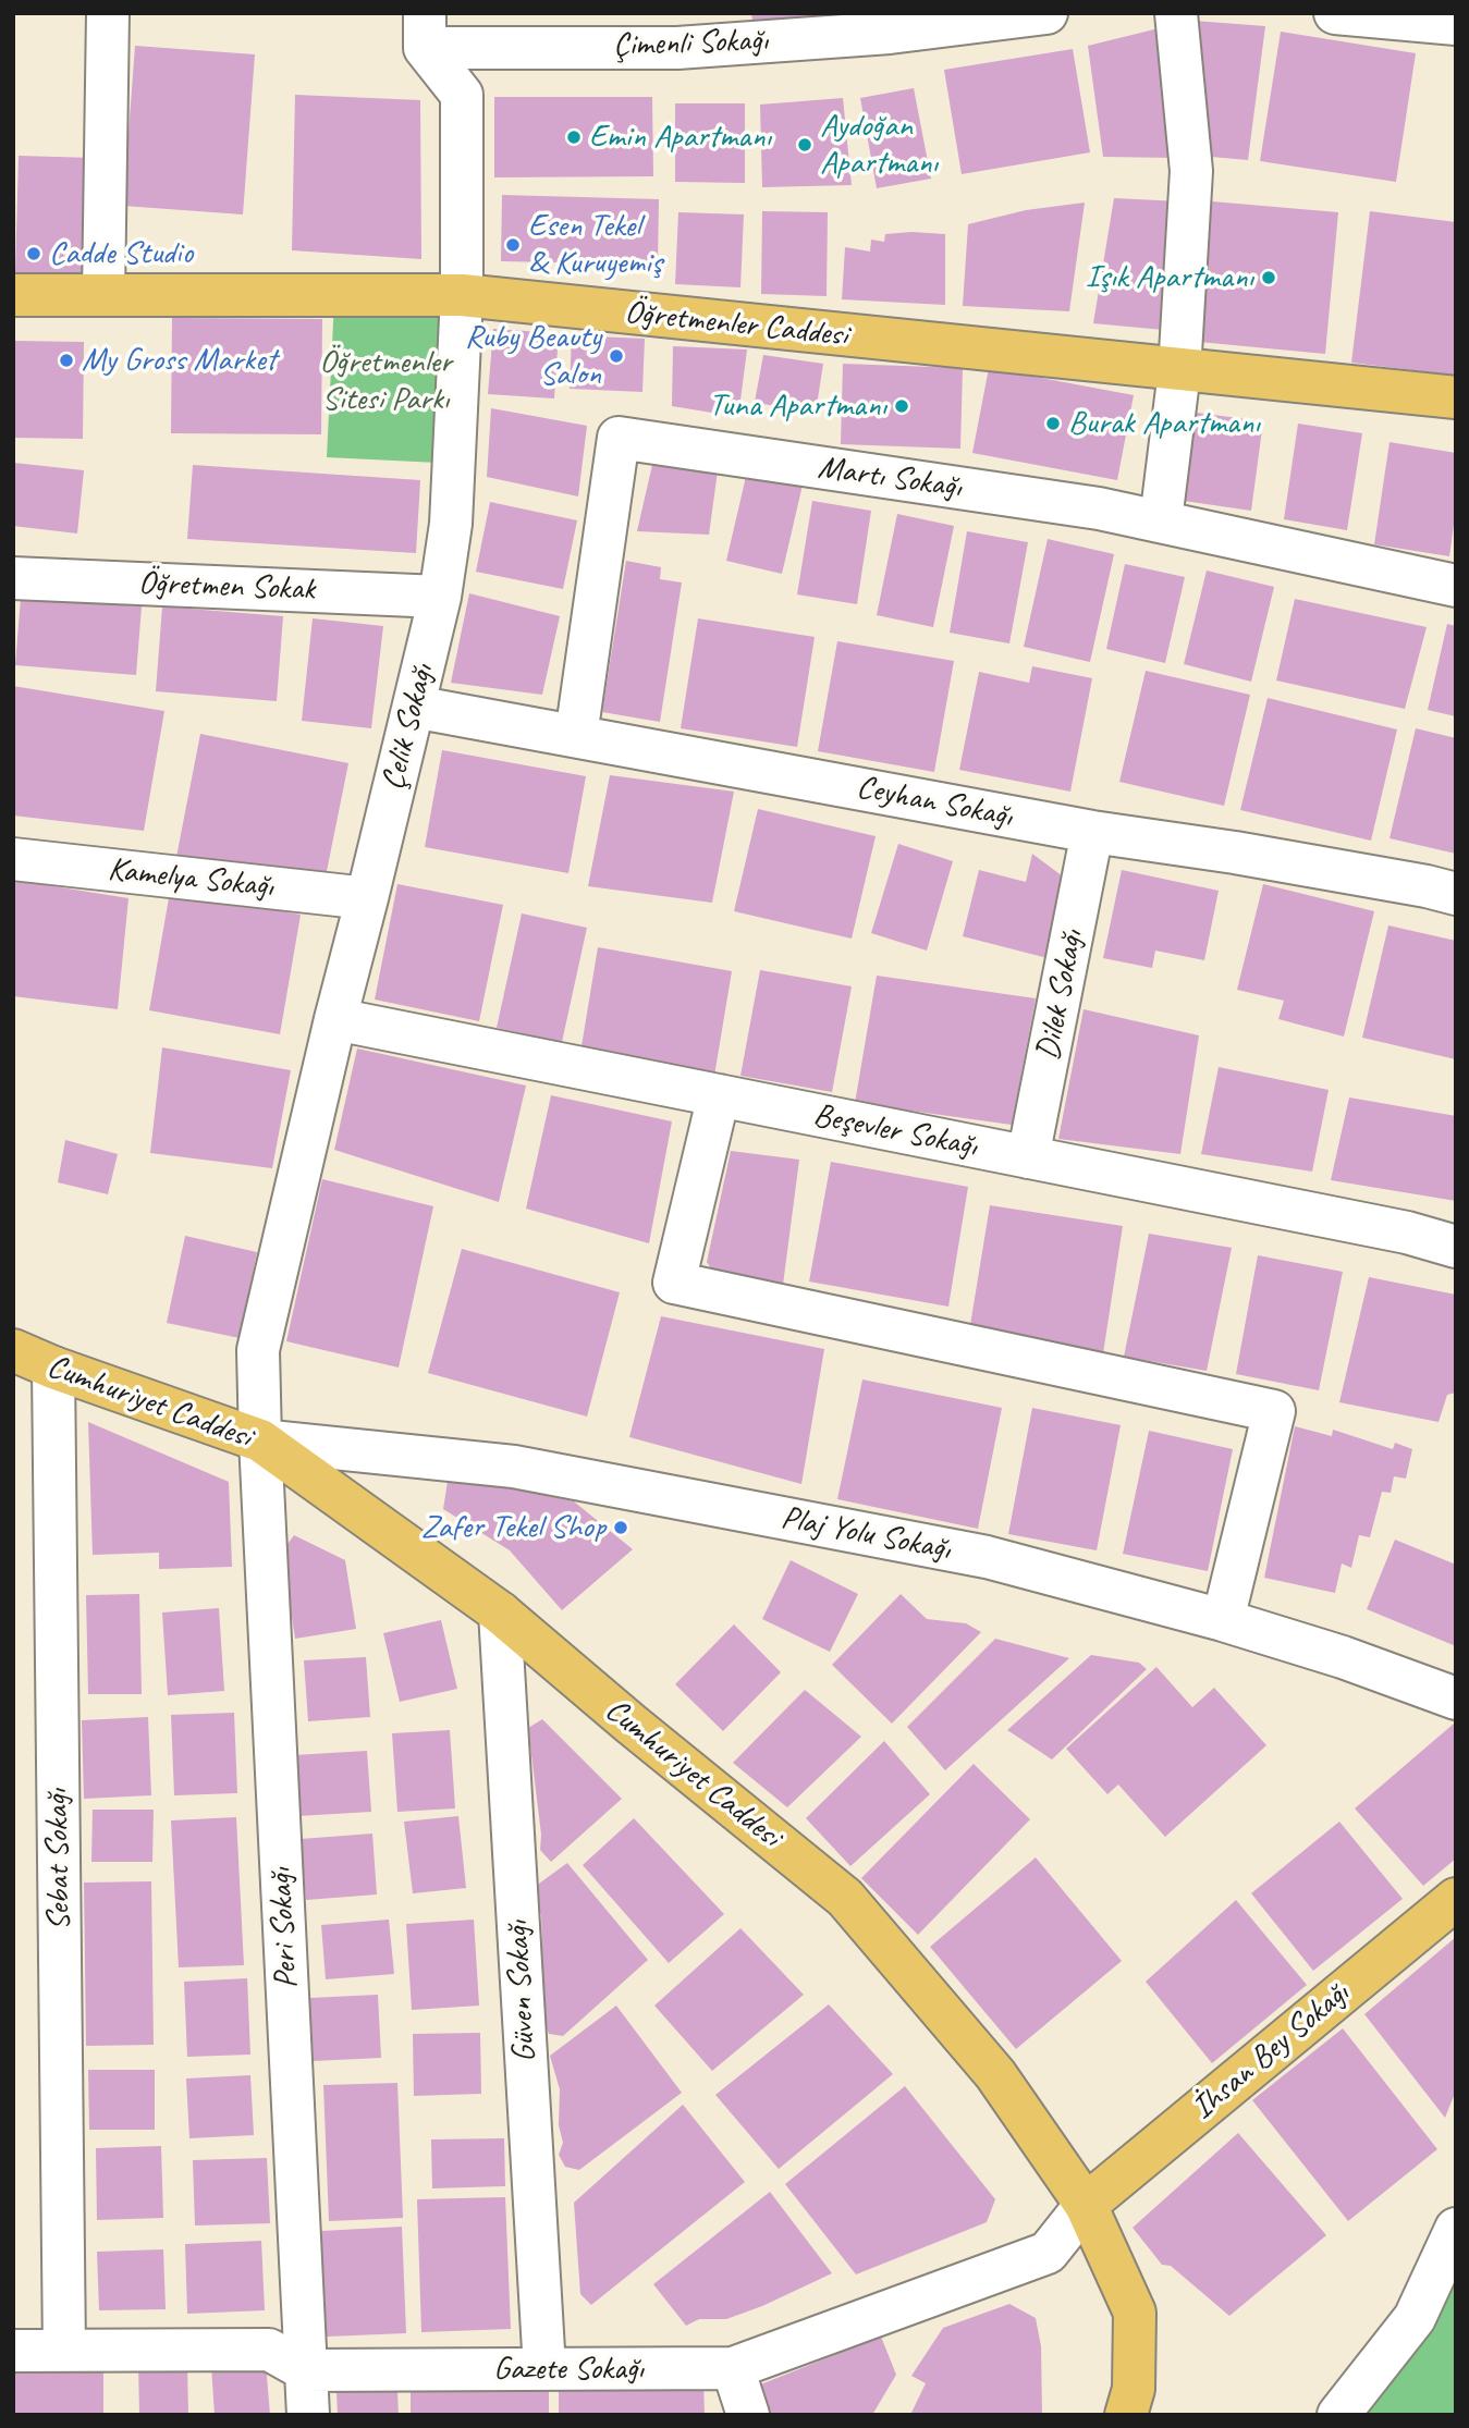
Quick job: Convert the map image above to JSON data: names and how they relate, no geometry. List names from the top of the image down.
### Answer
{
  "streets": {
    "main road": ["Öğretmenler Caddesi", "Cumhuriyet Caddesi", "İhsan Bey Sokağı"],
    "street": [
      "Çimenli Sokağı",
      "Martı Sokağı",
      "Öğretmen Sokak",
      "Çelik Sokağı",
      "Ceyhan Sokağı",
      "Kamelya Sokağı",
      "Dilek Sokağı",
      "Beşevler Sokağı",
      "Plaj Yolu Sokağı",
      "Sebat Sokağı",
      "Peri Sokağı",
      "Güven Sokağı",
      "Gazete Sokağı"
    ]
  },
  "crossings": [
    ["Çimenli Sokağı", "Çelik Sokağı"],
    ["Öğretmenler Caddesi", "Çelik Sokağı"],
    ["Martı Sokağı", "Ceyhan Sokağı"],
    ["Öğretmen Sokak", "Çelik Sokağı"],
    ["Çelik Sokağı", "Ceyhan Sokağı"],
    ["Çelik Sokağı", "Kamelya Sokağı"],
    ["Çelik Sokağı", "Beşevler Sokağı"],
    ["Çelik Sokağı", "Cumhuriyet Caddesi"],
    ["Çelik Sokağı", "Plaj Yolu Sokağı"],
    ["Çelik Sokağı", "Peri Sokağı"],
    ["Ceyhan Sokağı", "Dilek Sokağı"],
    ["Dilek Sokağı", "Beşevler Sokağı"],
    ["Cumhuriyet Caddesi", "Plaj Yolu Sokağı"],
    ["Cumhuriyet Caddesi", "Sebat Sokağı"],
    ["Cumhuriyet Caddesi", "Peri Sokağı"],
    ["Cumhuriyet Caddesi", "Güven Sokağı"],
    ["Cumhuriyet Caddesi", "İhsan Bey Sokağı"],
    ["Cumhuriyet Caddesi", "Gazete Sokağı"],
    ["Plaj Yolu Sokağı", "Peri Sokağı"],
    ["Sebat Sokağı", "Gazete Sokağı"],
    ["Peri Sokağı", "Gazete Sokağı"],
    ["Güven Sokağı", "Gazete Sokağı"],
    ["İhsan Bey Sokağı", "Gazete Sokağı"]
  ],
  "parks": ["Öğretmenler Sitesi Parkı"],
  "places": [
    "Emin Apartmanı",
    "Aydoğan Apartmanı",
    "Esen Tekel & Kuruyemiş",
    "Cadde Studio",
    "Işık Apartmanı",
    "Ruby Beauty Salon",
    "My Gross Market",
    "Tuna Apartmanı",
    "Burak Apartmanı",
    "Zafer Tekel Shop"
  ]
}
